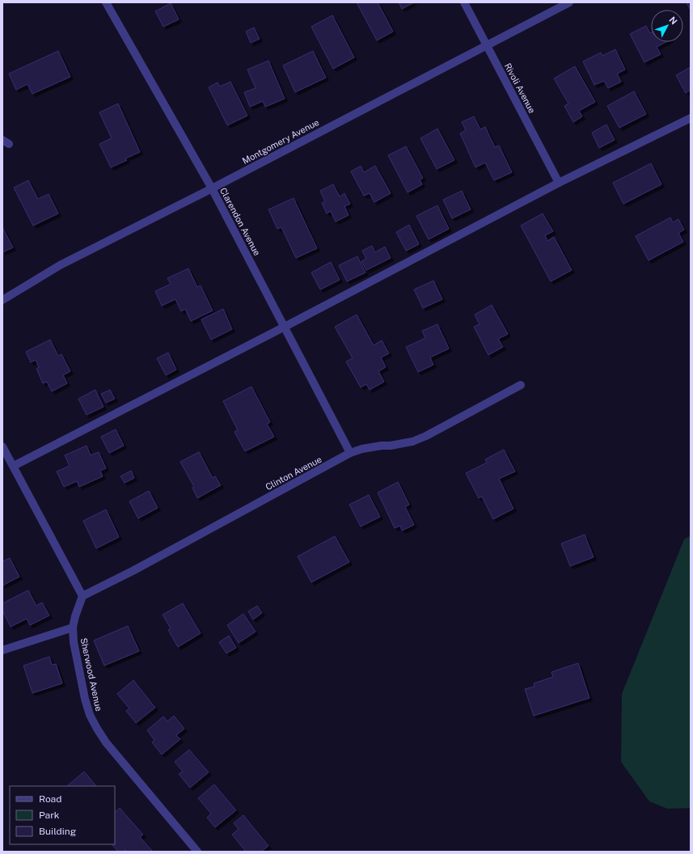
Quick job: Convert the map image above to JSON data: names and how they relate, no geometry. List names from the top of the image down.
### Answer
{
  "streets": {
    "street": [
      "Rivoli Avenue",
      "Montgomery Avenue",
      "Clarendon Avenue",
      "Clinton Avenue",
      "Sherwood Avenue"
    ]
  },
  "crossings": [
    ["Rivoli Avenue", "Montgomery Avenue"],
    ["Montgomery Avenue", "Clarendon Avenue"],
    ["Clarendon Avenue", "Clinton Avenue"],
    ["Clinton Avenue", "Sherwood Avenue"]
  ],
  "legend": ["Road", "Park", "Building"],
  "north": "top right"
}
